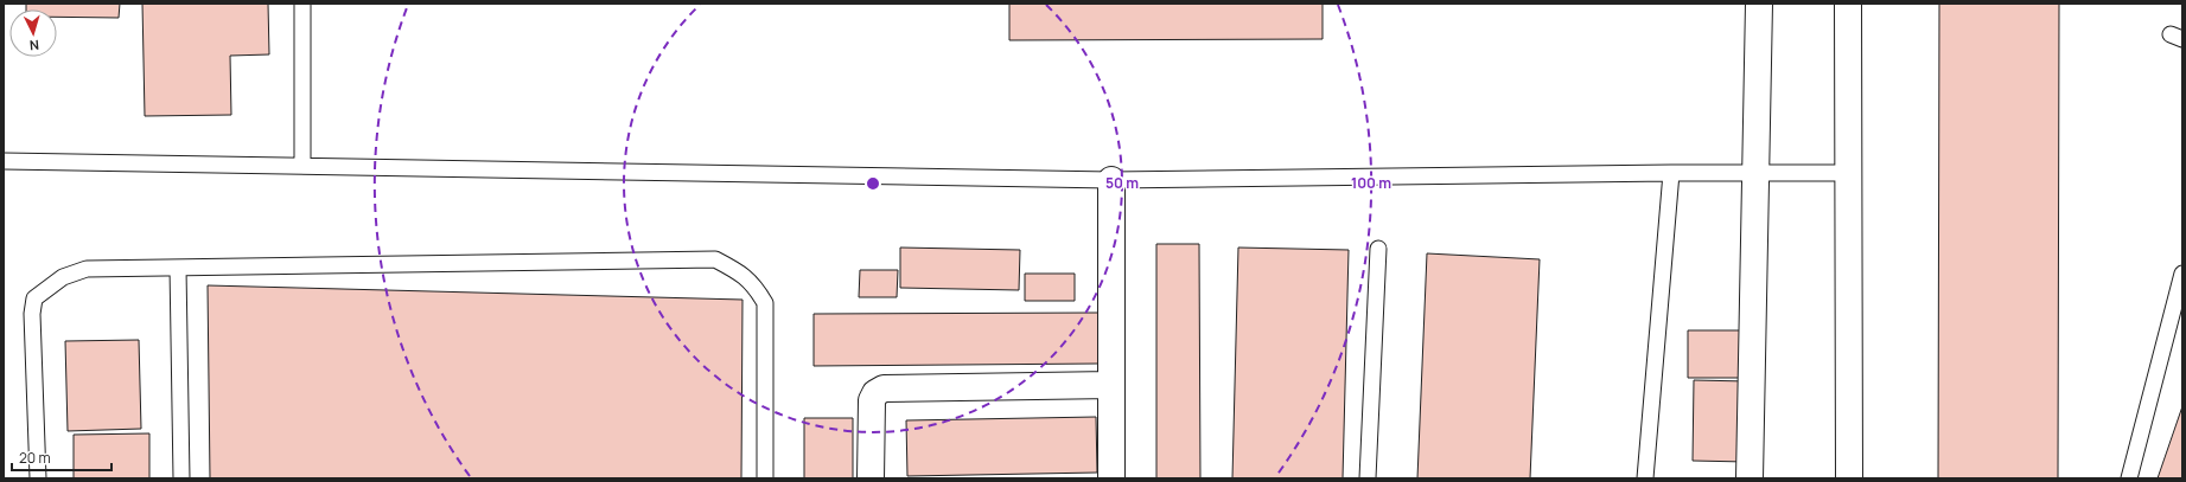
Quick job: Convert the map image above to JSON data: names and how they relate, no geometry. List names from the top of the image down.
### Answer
{
  "scale_bar": "20 m",
  "north": "bottom",
  "rings": ["50 m", "100 m"]
}
